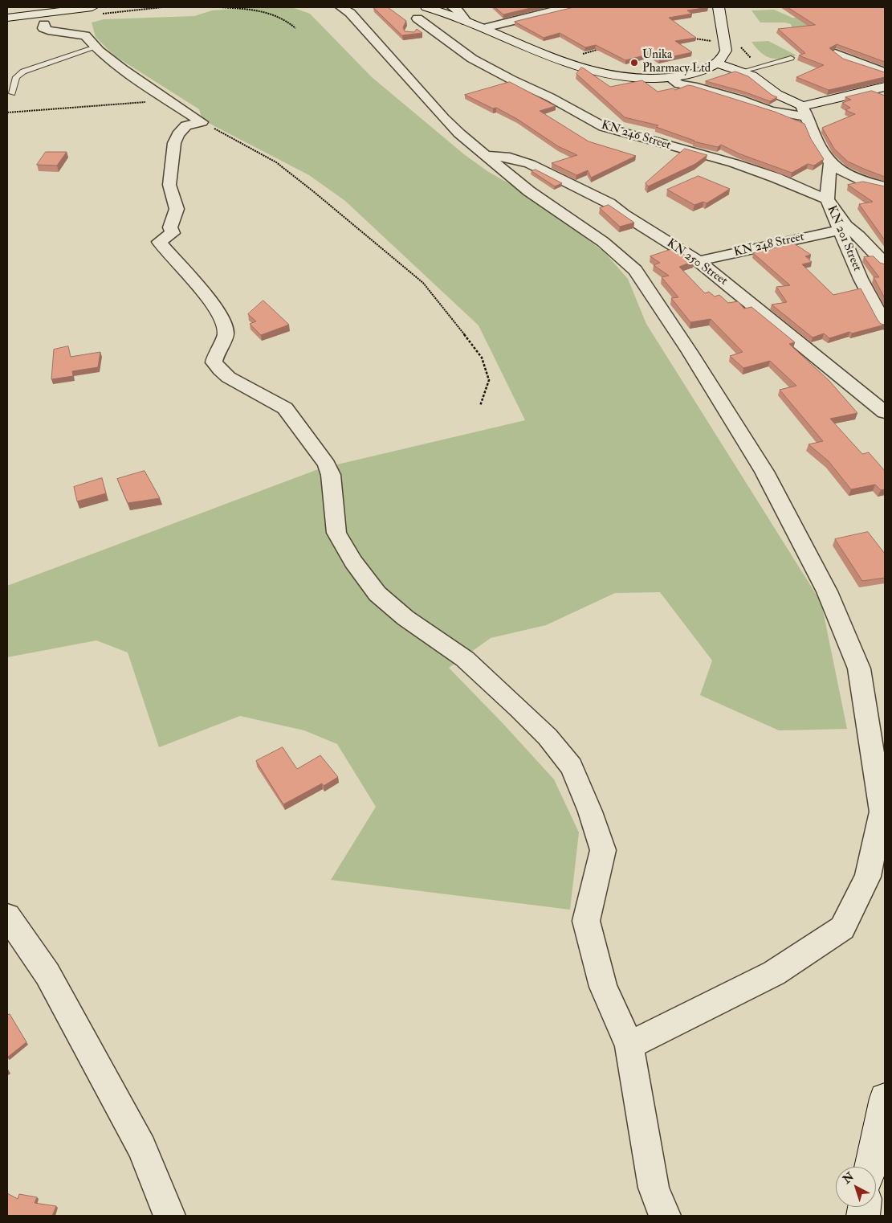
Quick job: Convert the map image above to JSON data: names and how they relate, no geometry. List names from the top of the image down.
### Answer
{
  "streets": {
    "street": [
      "KN 246 Street",
      "KN 201 Street",
      "KN 248 Street",
      "KN 250 Street"
    ]
  },
  "crossings": [
    ["KN 246 Street", "KN 201 Street"],
    ["KN 201 Street", "KN 248 Street"],
    ["KN 248 Street", "KN 250 Street"]
  ],
  "places": ["Unika Pharmacy Ltd"],
  "north": "top left"
}
